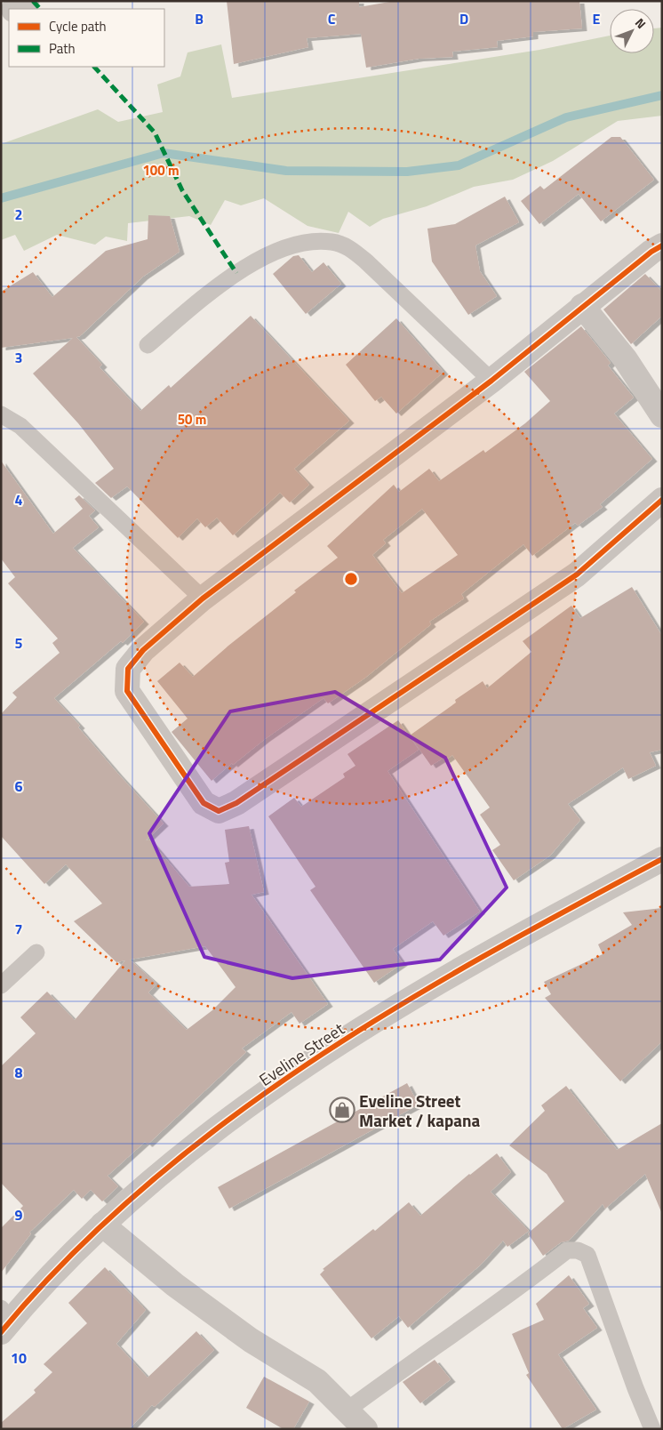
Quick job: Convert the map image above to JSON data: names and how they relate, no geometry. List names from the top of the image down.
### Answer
{
  "streets": {
    "street": ["Eveline Street"]
  },
  "places": {
    "shop": ["Eveline Street Market / kapana"]
  },
  "legend": ["Cycle path", "Path"],
  "north": "top right",
  "grid": {
    "columns": [
      "B",
      "C",
      "D",
      "E"
    ],
    "rows": [
      "2",
      "3",
      "4",
      "5",
      "6",
      "7",
      "8",
      "9",
      "10"
    ]
  },
  "rings": ["100 m", "50 m"]
}
